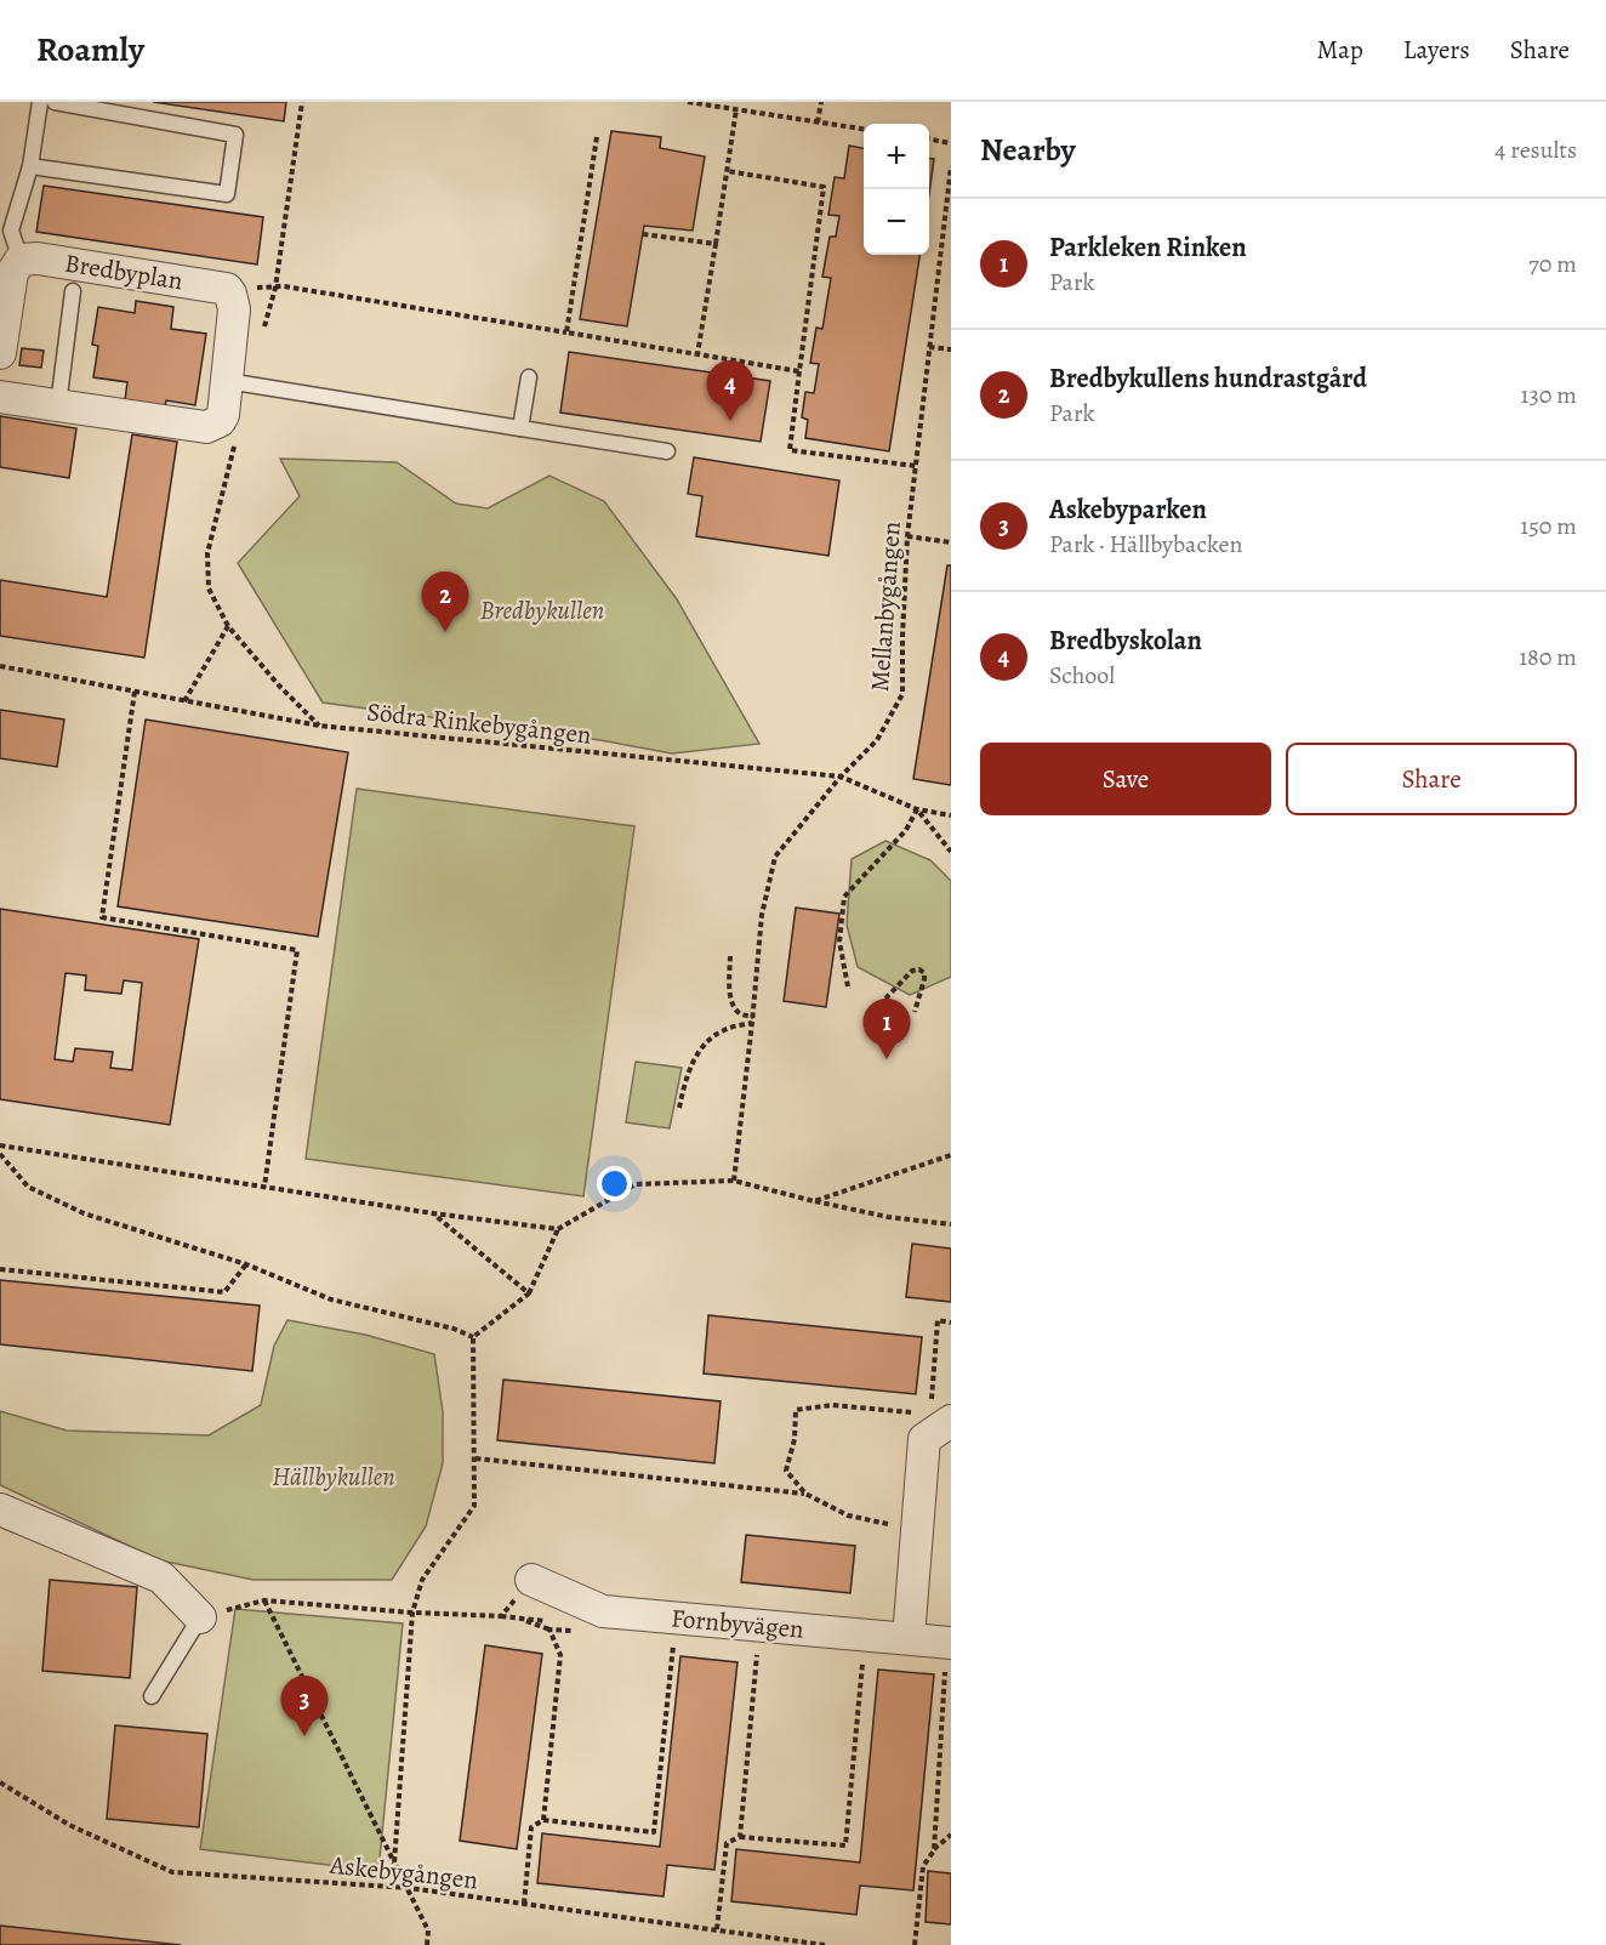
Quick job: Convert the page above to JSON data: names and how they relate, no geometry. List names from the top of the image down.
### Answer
{
  "streets": {
    "street": ["Bredbyplan", "Fornbyvägen"],
    "path": ["Mellanbygången", "Södra Rinkebygången", "Askebygången"]
  },
  "crossings": [
    ["Mellanbygången", "Södra Rinkebygången"]
  ],
  "parks": ["Bredbykullen", "Hällbykullen"],
  "page": {
    "header": "Roamly",
    "nav": ["Map", "Layers", "Share"],
    "heading": ["Nearby", "4 results"],
    "map_buttons": ["+", "−"],
    "list": [
      {
        "mark": "1",
        "name": "Parkleken Rinken",
        "note": "Park",
        "value": "70 m"
      },
      {
        "mark": "2",
        "name": "Bredbykullens hundrastgård",
        "note": "Park",
        "value": "130 m"
      },
      {
        "mark": "3",
        "name": "Askebyparken",
        "note": "Park · Hällbybacken",
        "value": "150 m"
      },
      {
        "mark": "4",
        "name": "Bredbyskolan",
        "note": "School",
        "value": "180 m"
      }
    ],
    "pins": [
      "4",
      "2",
      "1",
      "3"
    ],
    "buttons": ["Save", "Share"]
  }
}
